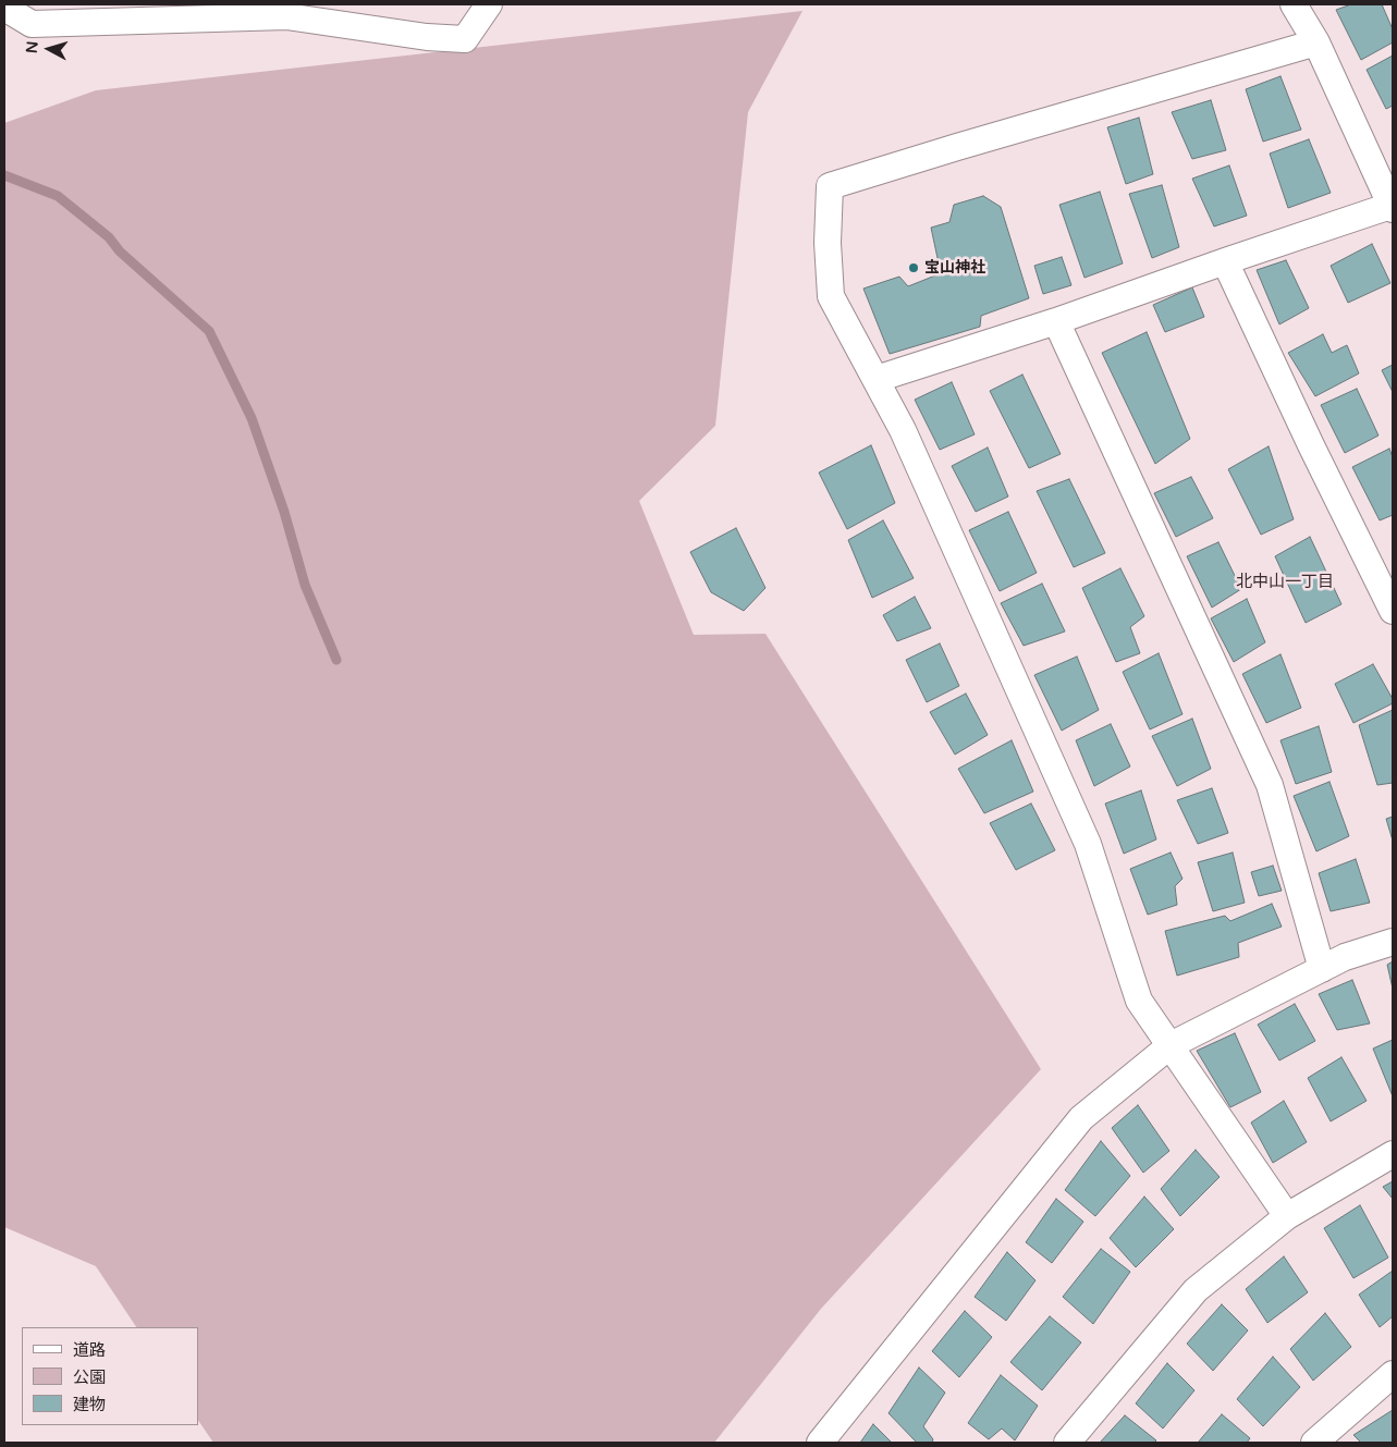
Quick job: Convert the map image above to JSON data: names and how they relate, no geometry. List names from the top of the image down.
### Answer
{
  "districts": ["北中山一丁目"],
  "places": ["宝山神社"],
  "legend": ["道路", "公園", "建物"],
  "north": "left"
}
